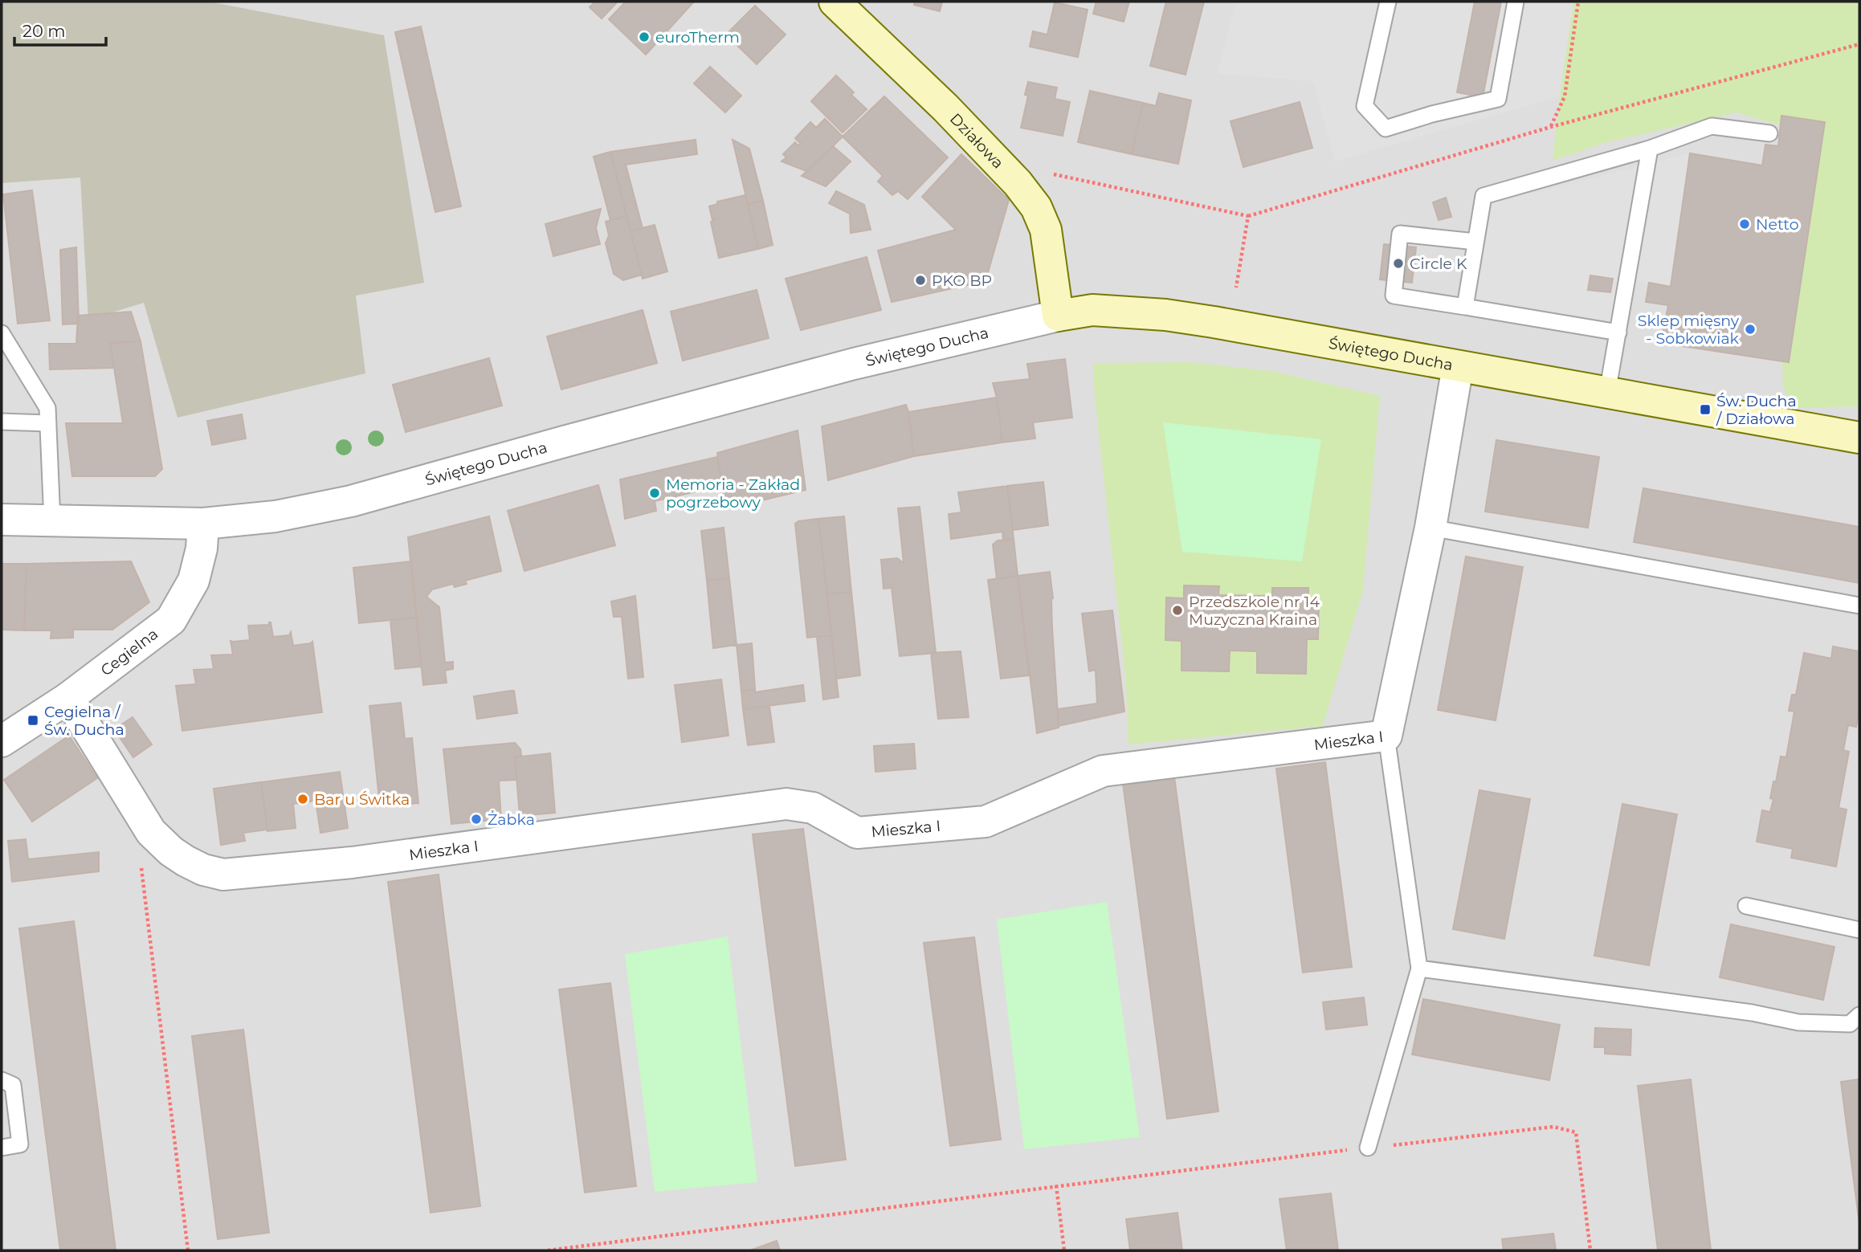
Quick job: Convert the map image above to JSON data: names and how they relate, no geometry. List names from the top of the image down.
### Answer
{
  "streets": {
    "main road": ["Działowa", "Świętego Ducha"],
    "street": ["Cegielna", "Mieszka I"]
  },
  "crossings": [
    ["Działowa", "Świętego Ducha"],
    ["Świętego Ducha", "Cegielna"],
    ["Świętego Ducha", "Mieszka I"],
    ["Cegielna", "Mieszka I"]
  ],
  "places": {
    "other": [
      "euroTherm",
      "Netto",
      "Circle K",
      "PKO BP",
      "Sklep mięsny - Sobkowiak",
      "Memoria - Zakład pogrzebowy",
      "Przedszkole nr 14 Muzyczna Kraina",
      "Bar u Świtka",
      "Żabka"
    ],
    "transit": ["Św. Ducha / Działowa", "Cegielna / Św. Ducha"]
  },
  "scale_bar": "20 m"
}
